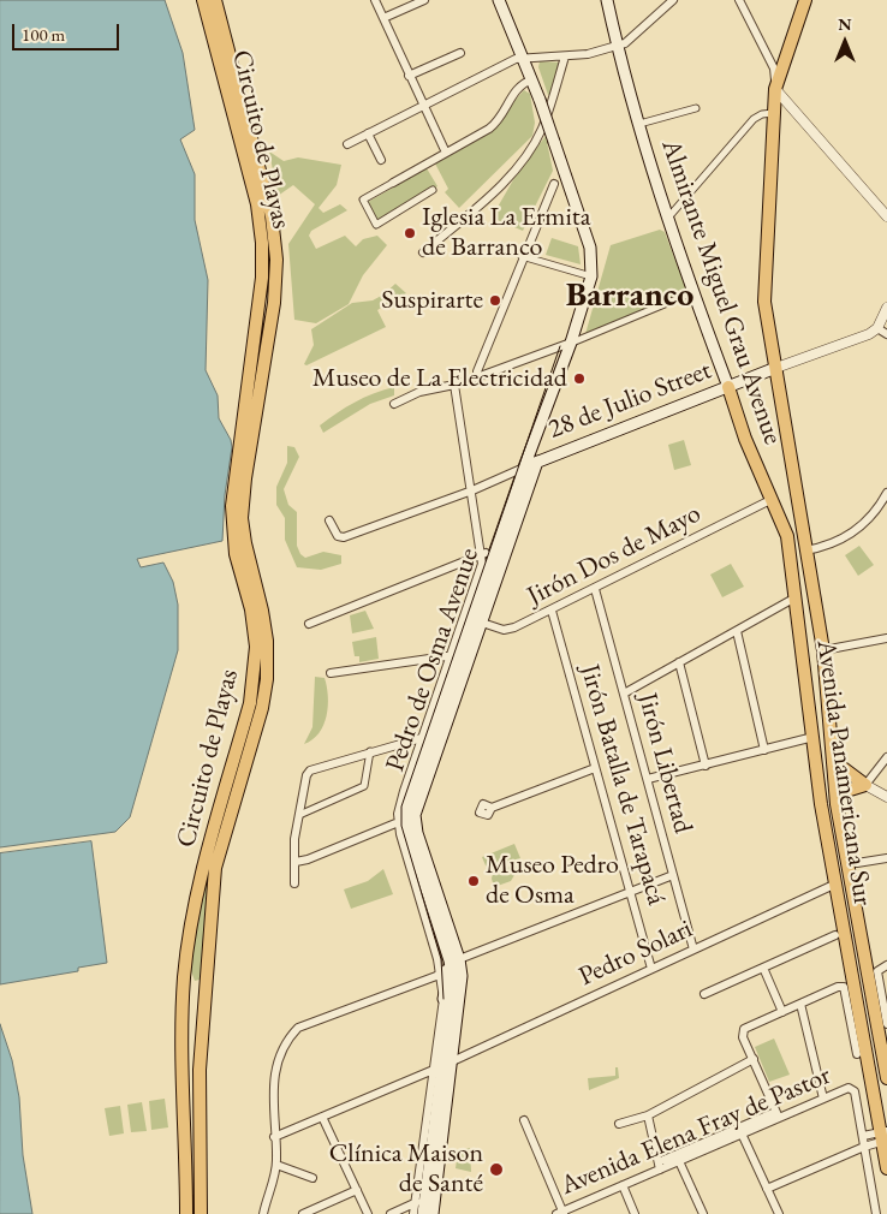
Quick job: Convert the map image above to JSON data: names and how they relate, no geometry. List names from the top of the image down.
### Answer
{
  "streets": {
    "main road": [
      "Circuito de Playas",
      "Almirante Miguel Grau Avenue",
      "28 de Julio Street",
      "Pedro de Osma Avenue",
      "Avenida Panamericana Sur"
    ],
    "street": [
      "Jirón Dos de Mayo",
      "Jirón Libertad",
      "Jirón Batalla de Tarapacá",
      "Pedro Solari",
      "Avenida Elena Fray de Pastor"
    ]
  },
  "crossings": [
    ["Almirante Miguel Grau Avenue", "28 de Julio Street"],
    ["Almirante Miguel Grau Avenue", "Jirón Dos de Mayo"],
    ["Almirante Miguel Grau Avenue", "Avenida Panamericana Sur"],
    ["28 de Julio Street", "Pedro de Osma Avenue"],
    ["28 de Julio Street", "Avenida Panamericana Sur"],
    ["Jirón Dos de Mayo", "Pedro de Osma Avenue"],
    ["Jirón Dos de Mayo", "Jirón Libertad"],
    ["Jirón Dos de Mayo", "Jirón Batalla de Tarapacá"],
    ["Jirón Libertad", "Pedro Solari"],
    ["Avenida Panamericana Sur", "Pedro Solari"],
    ["Jirón Batalla de Tarapacá", "Pedro Solari"]
  ],
  "districts": ["Barranco"],
  "places": [
    "Iglesia La Ermita de Barranco",
    "Suspirarte",
    "Museo de La Electricidad",
    "Museo Pedro de Osma",
    "Clínica Maison de Santé"
  ],
  "scale_bar": "100 m",
  "north": "top"
}
